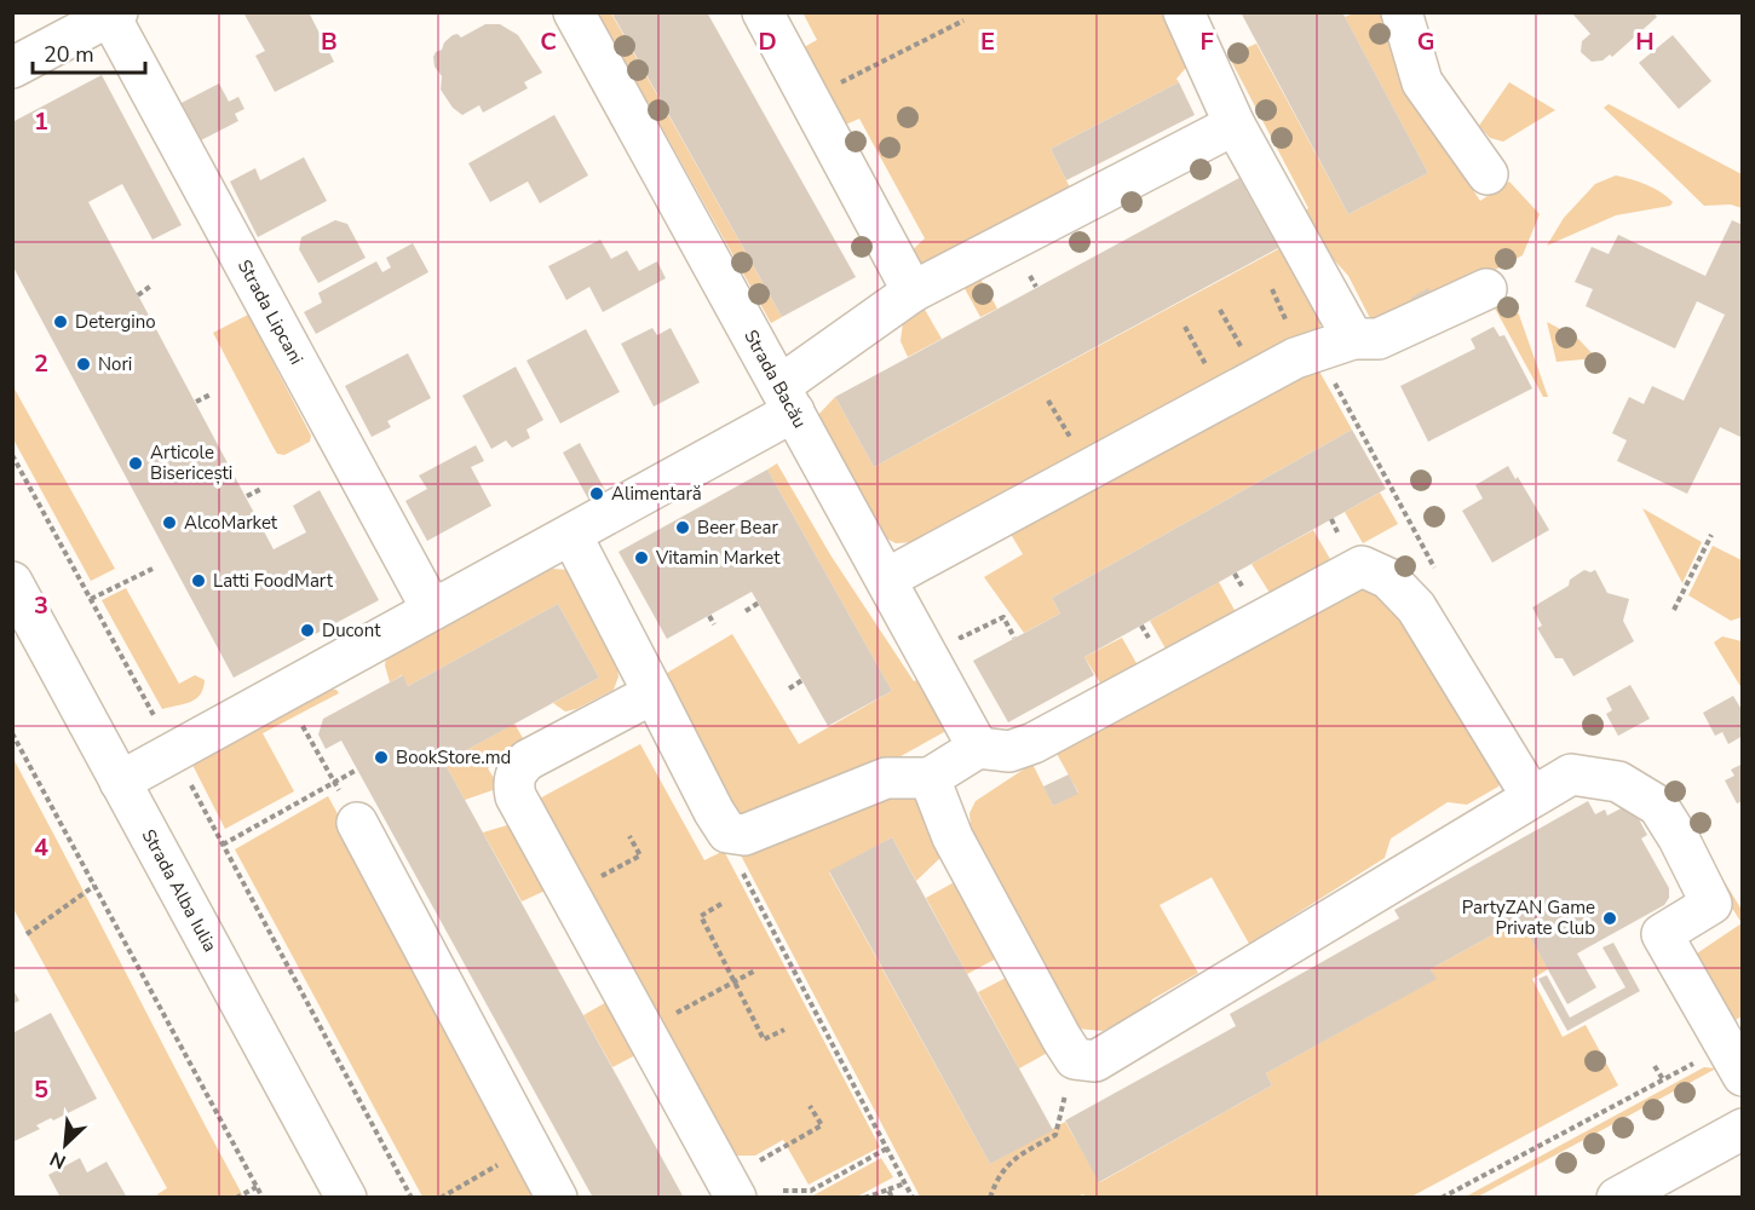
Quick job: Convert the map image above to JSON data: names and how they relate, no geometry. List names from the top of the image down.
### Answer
{
  "streets": {
    "street": ["Strada Lipcani", "Strada Bacău", "Strada Alba Iulia"]
  },
  "places": [
    "Detergino",
    "Nori",
    "Articole Bisericești",
    "Alimentară",
    "AlcoMarket",
    "Beer Bear",
    "Vitamin Market",
    "Latti FoodMart",
    "Ducont",
    "BookStore.md",
    "PartyZAN Game Private Club"
  ],
  "scale_bar": "20 m",
  "north": "bottom left",
  "grid": {
    "columns": [
      "B",
      "C",
      "D",
      "E",
      "F",
      "G",
      "H"
    ],
    "rows": [
      "1",
      "2",
      "3",
      "4",
      "5"
    ]
  }
}
